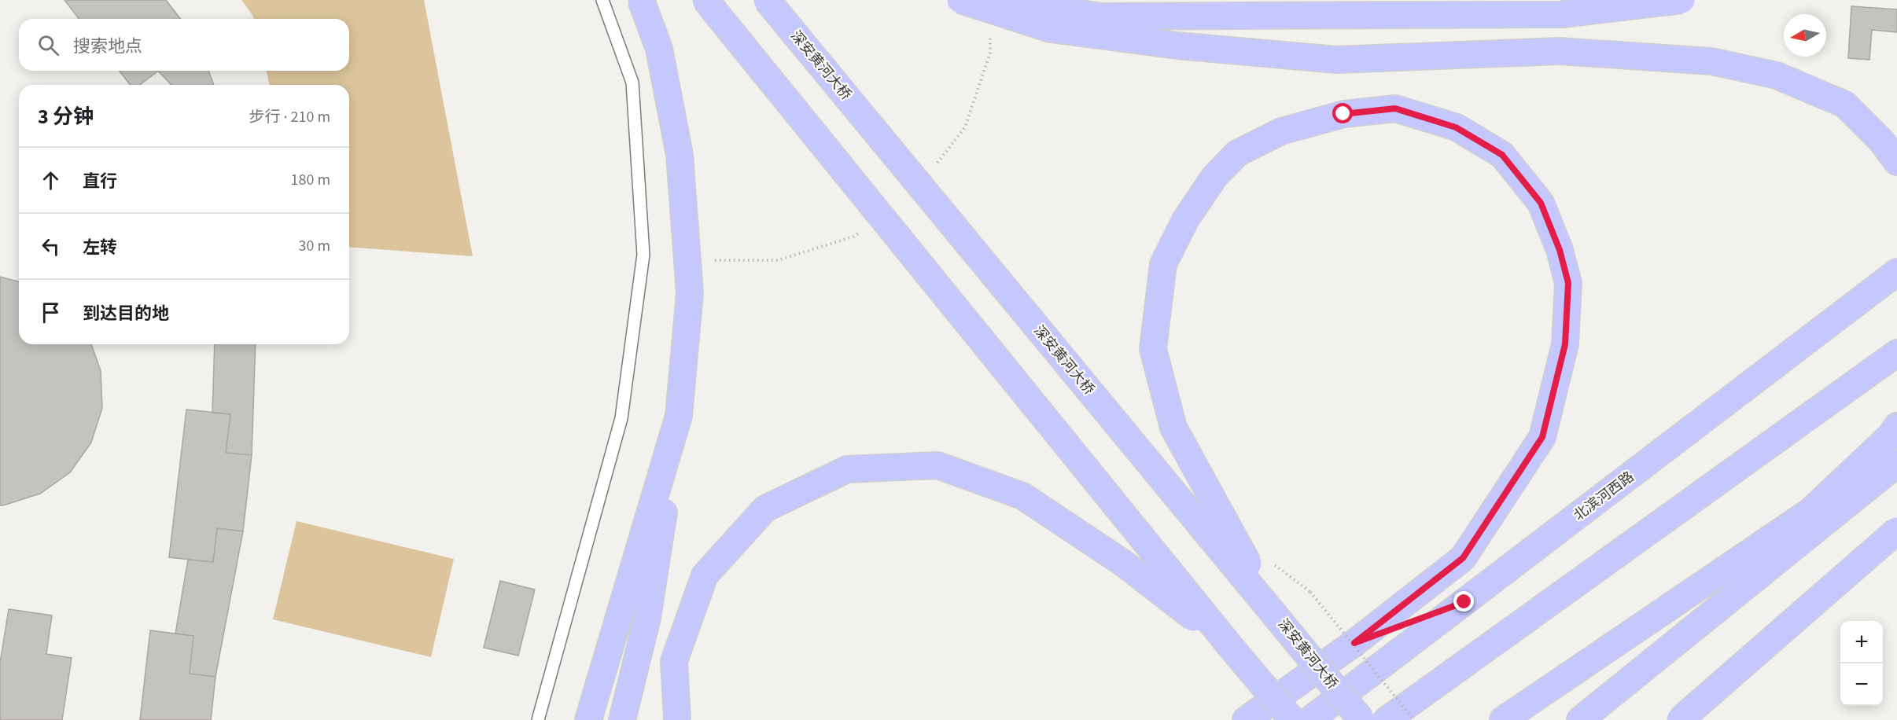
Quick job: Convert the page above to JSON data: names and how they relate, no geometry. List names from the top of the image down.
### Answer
{
  "streets": {
    "main road": ["深安黄河大桥", "北滨河西路"]
  },
  "north": "left",
  "page": {
    "search": "搜索地点",
    "heading": ["3 分钟", "步行 · 210 m"],
    "list": [
      ["直行", "180 m"],
      ["左转", "30 m"],
      "到达目的地"
    ],
    "map_buttons": ["+", "−"]
  }
}
